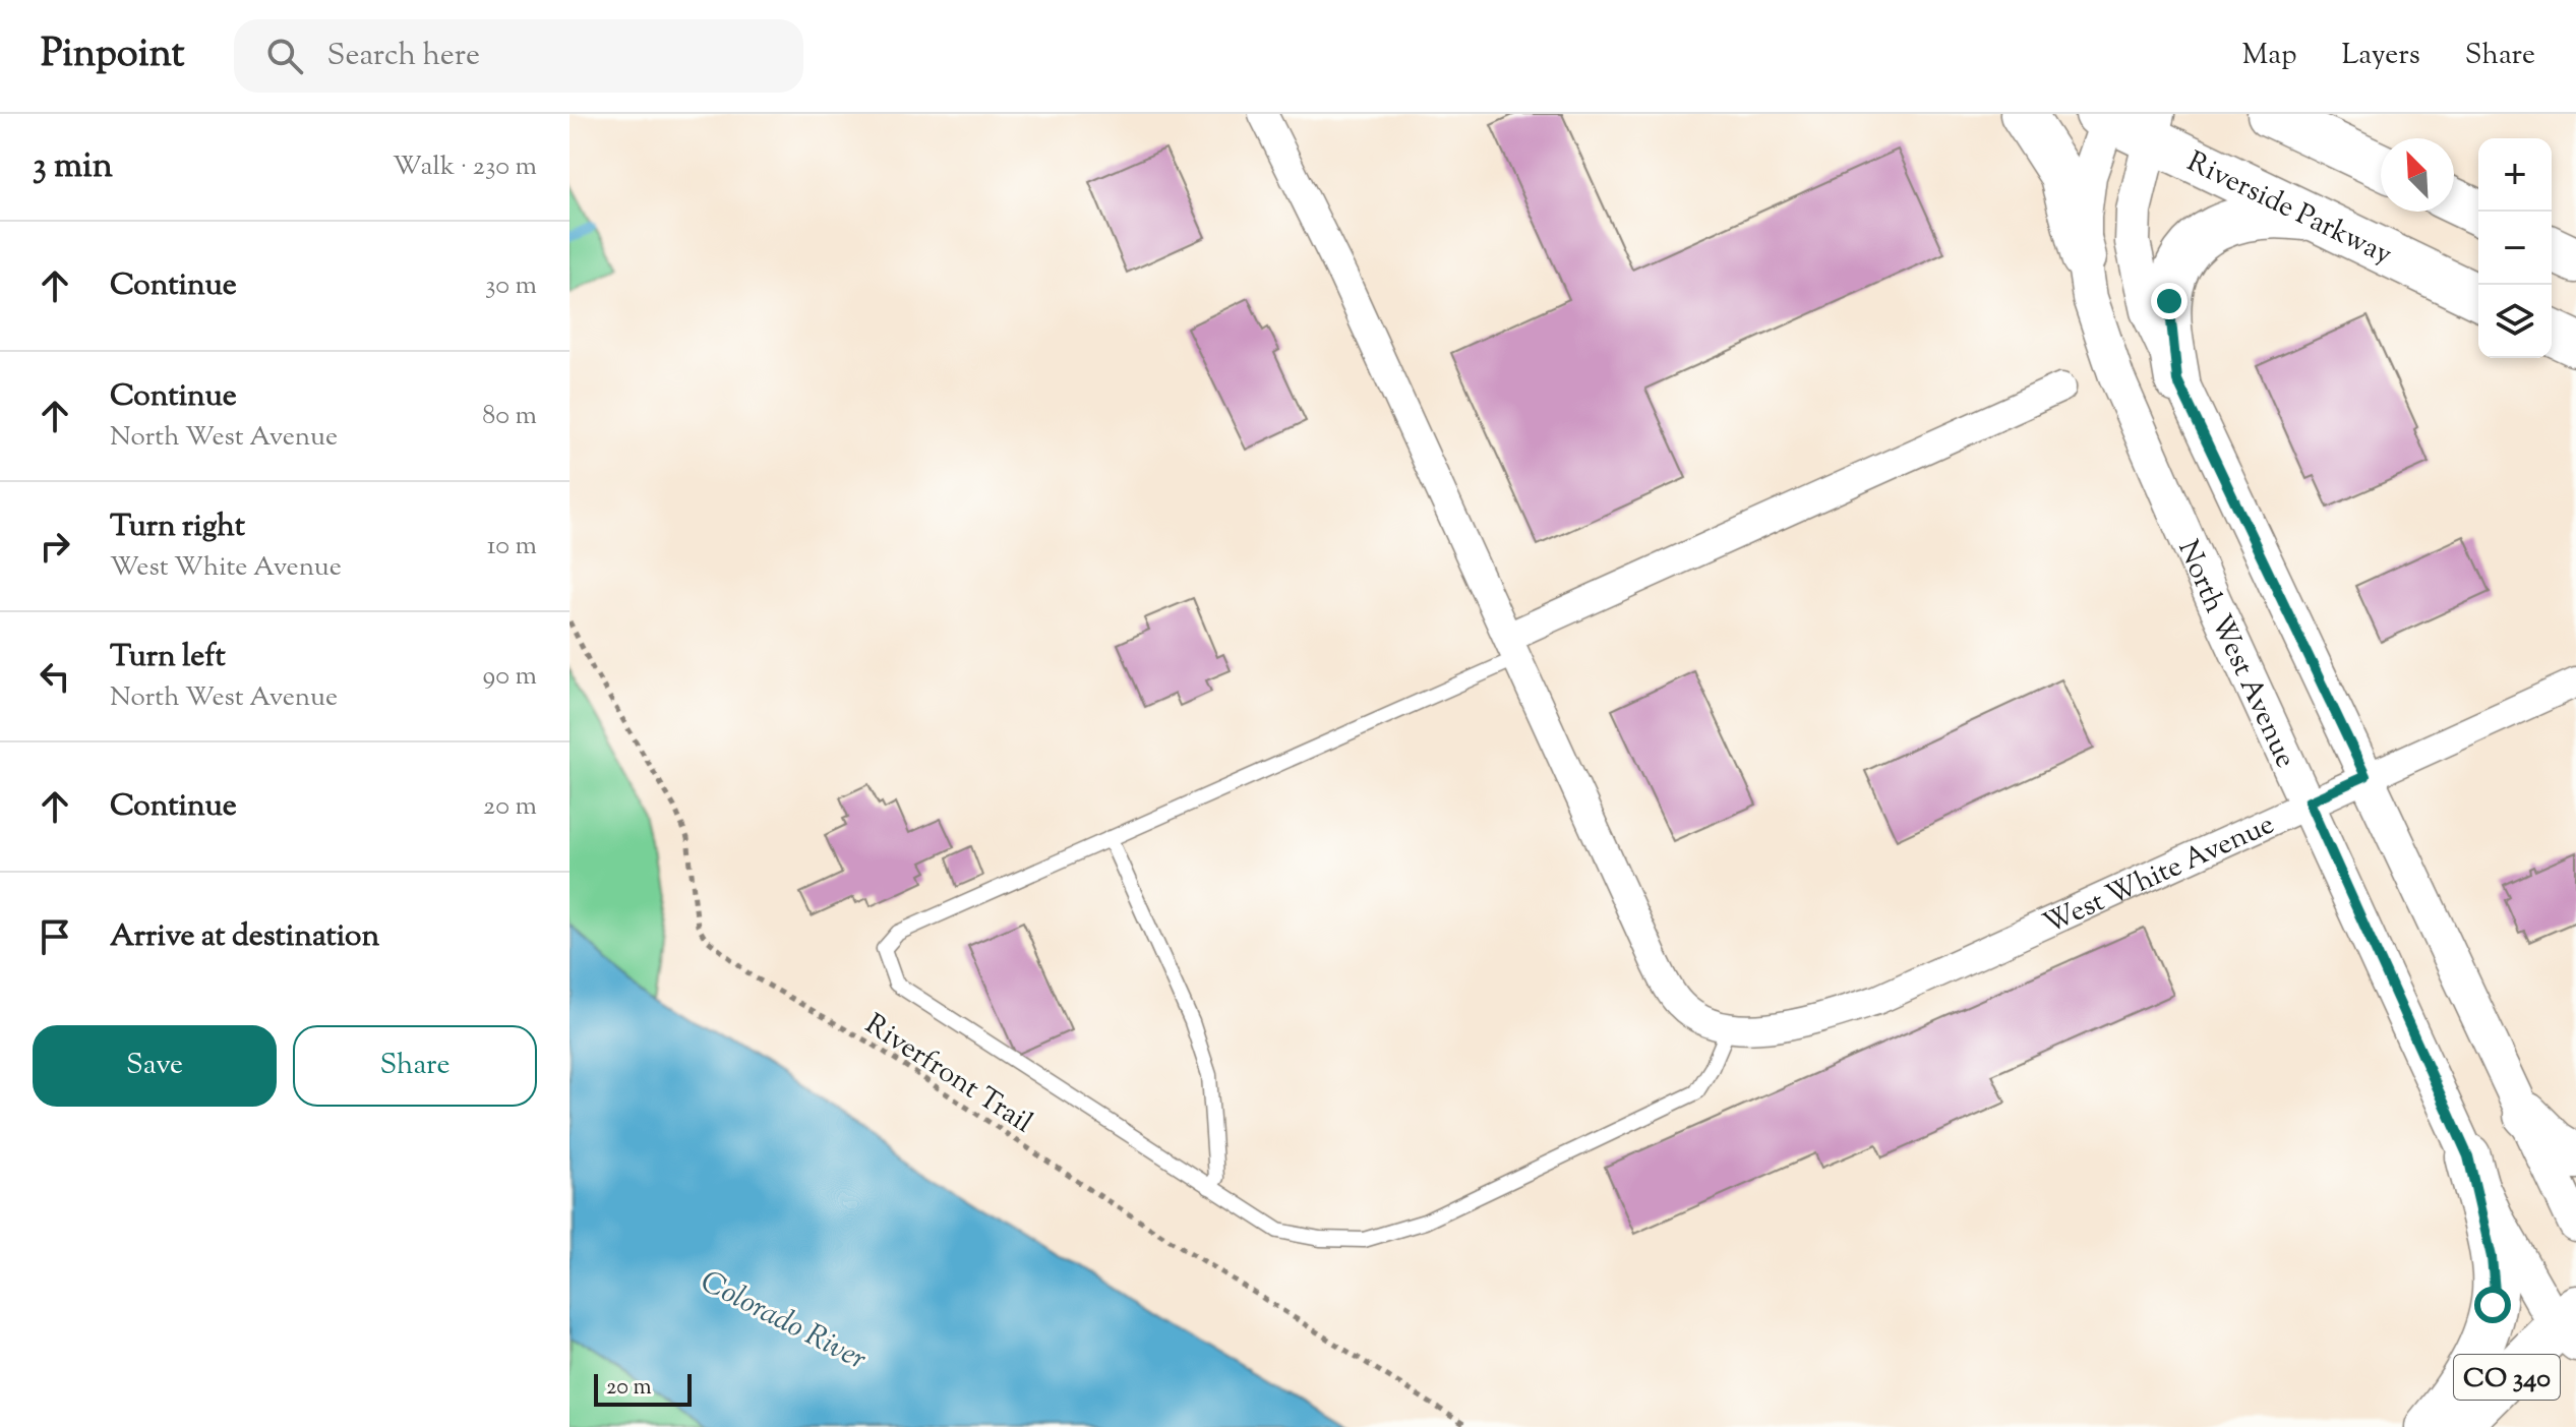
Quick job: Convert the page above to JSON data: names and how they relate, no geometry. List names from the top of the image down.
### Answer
{
  "streets": {
    "main road": ["Riverside Parkway", "CO 340"],
    "street": ["North West Avenue", "West White Avenue"],
    "path": ["Riverfront Trail"]
  },
  "crossings": [
    ["Riverside Parkway", "North West Avenue"],
    ["North West Avenue", "West White Avenue"],
    ["North West Avenue", "CO 340"]
  ],
  "water": ["Colorado River"],
  "scale_bar": "20 m",
  "north": "top left",
  "page": {
    "header": "Pinpoint",
    "search": "Search here",
    "nav": ["Map", "Layers", "Share"],
    "heading": ["3 min", "Walk · 230 m"],
    "map_buttons": ["+", "−"],
    "list": [
      ["Continue", "30 m"],
      ["Continue", "North West Avenue", "80 m"],
      ["Turn right", "West White Avenue", "10 m"],
      ["Turn left", "North West Avenue", "90 m"],
      ["Continue", "20 m"],
      "Arrive at destination"
    ],
    "buttons": ["Save", "Share"],
    "scale": "20 m"
  }
}
